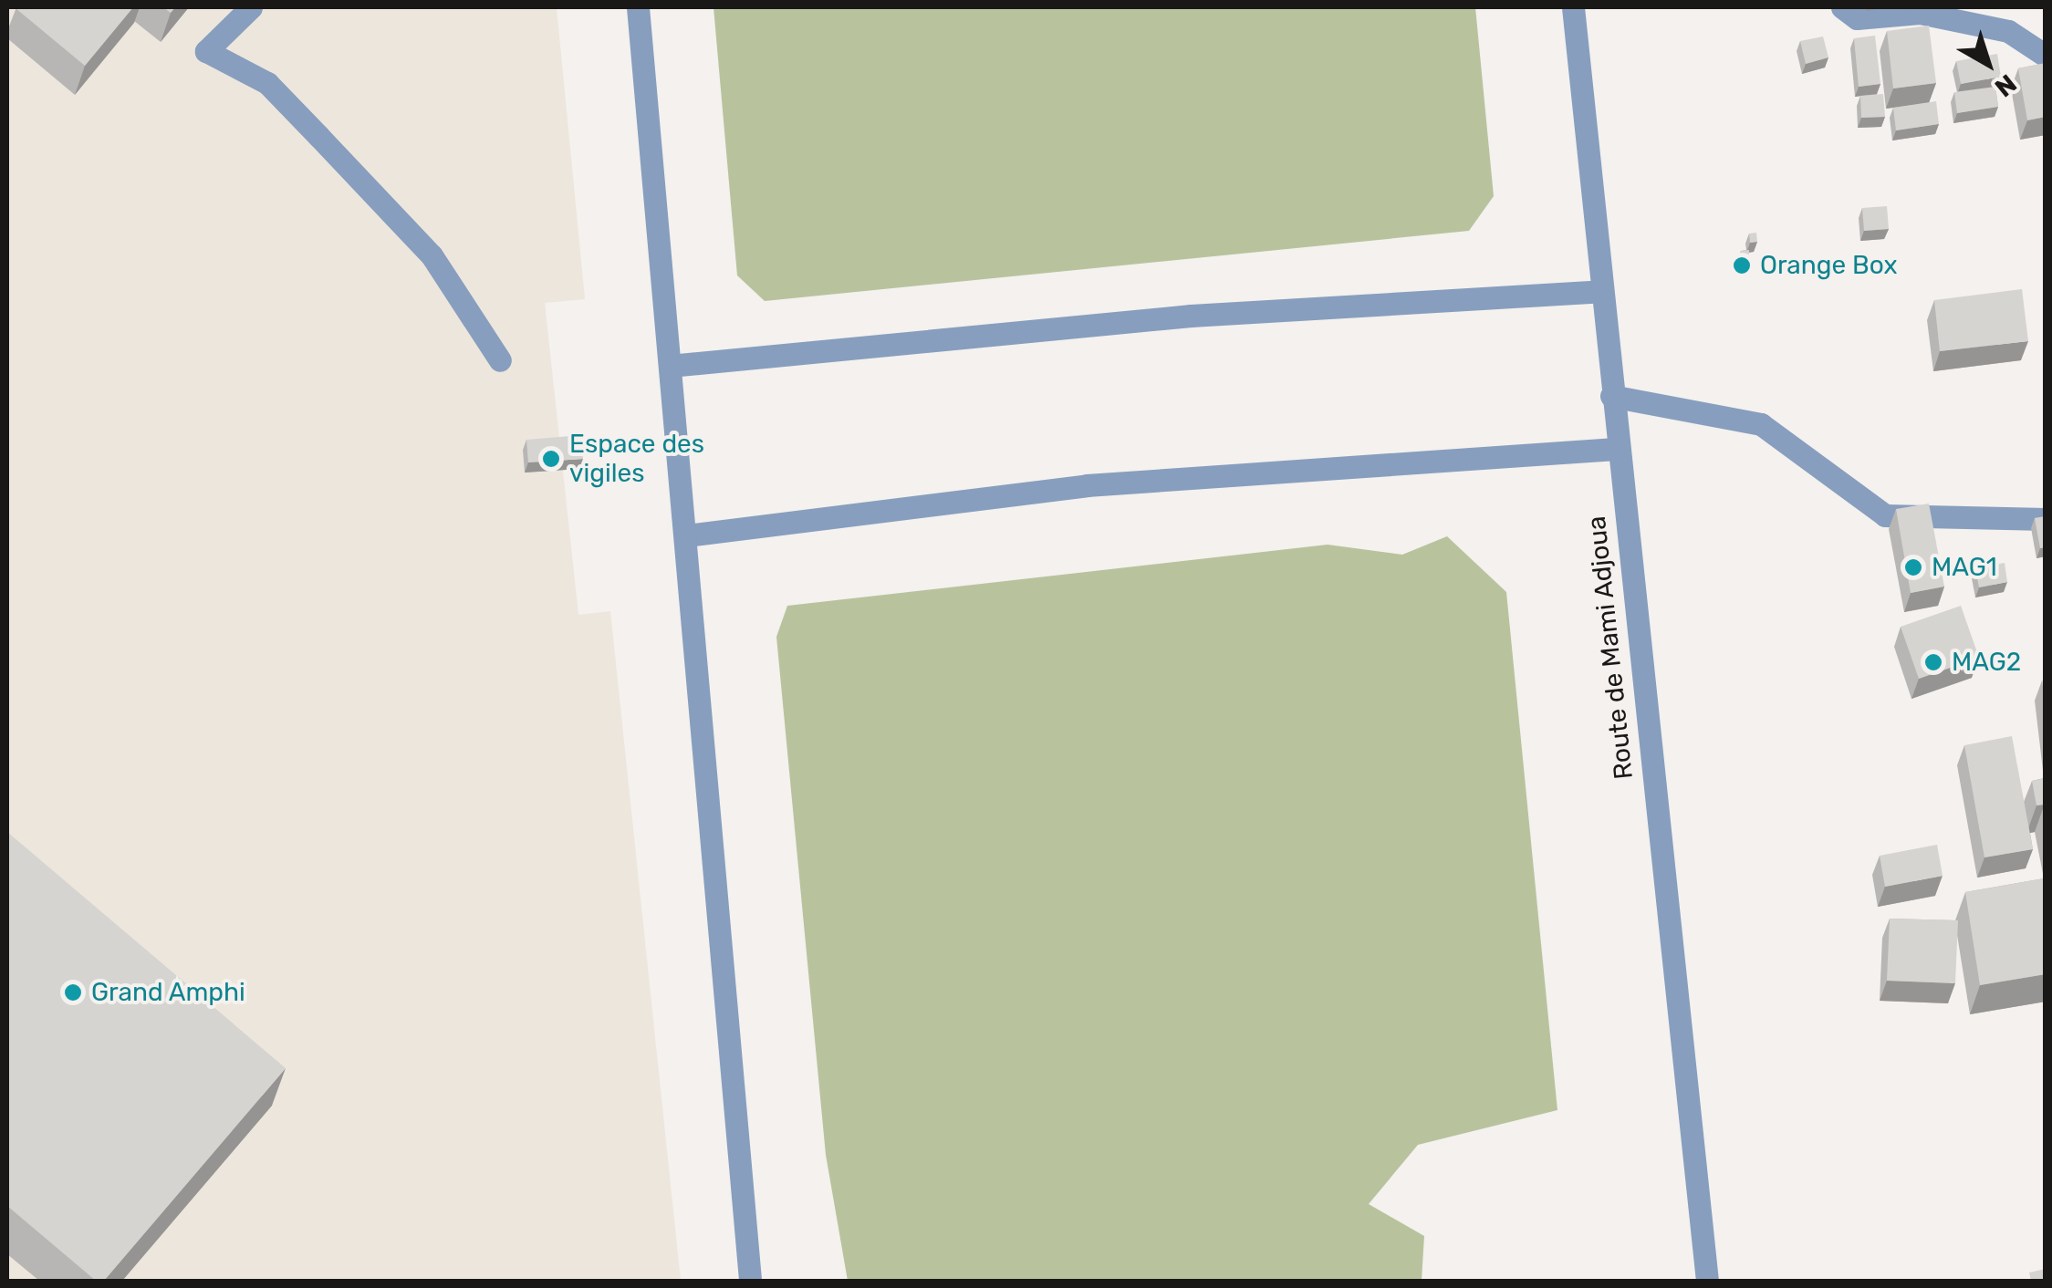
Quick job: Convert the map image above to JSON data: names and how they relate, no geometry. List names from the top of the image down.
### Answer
{
  "streets": {
    "street": ["Route de Mami Adjoua"]
  },
  "places": [
    "Orange Box",
    "Espace des vigiles",
    "MAG1",
    "MAG2",
    "Grand Amphi"
  ],
  "north": "bottom right"
}
